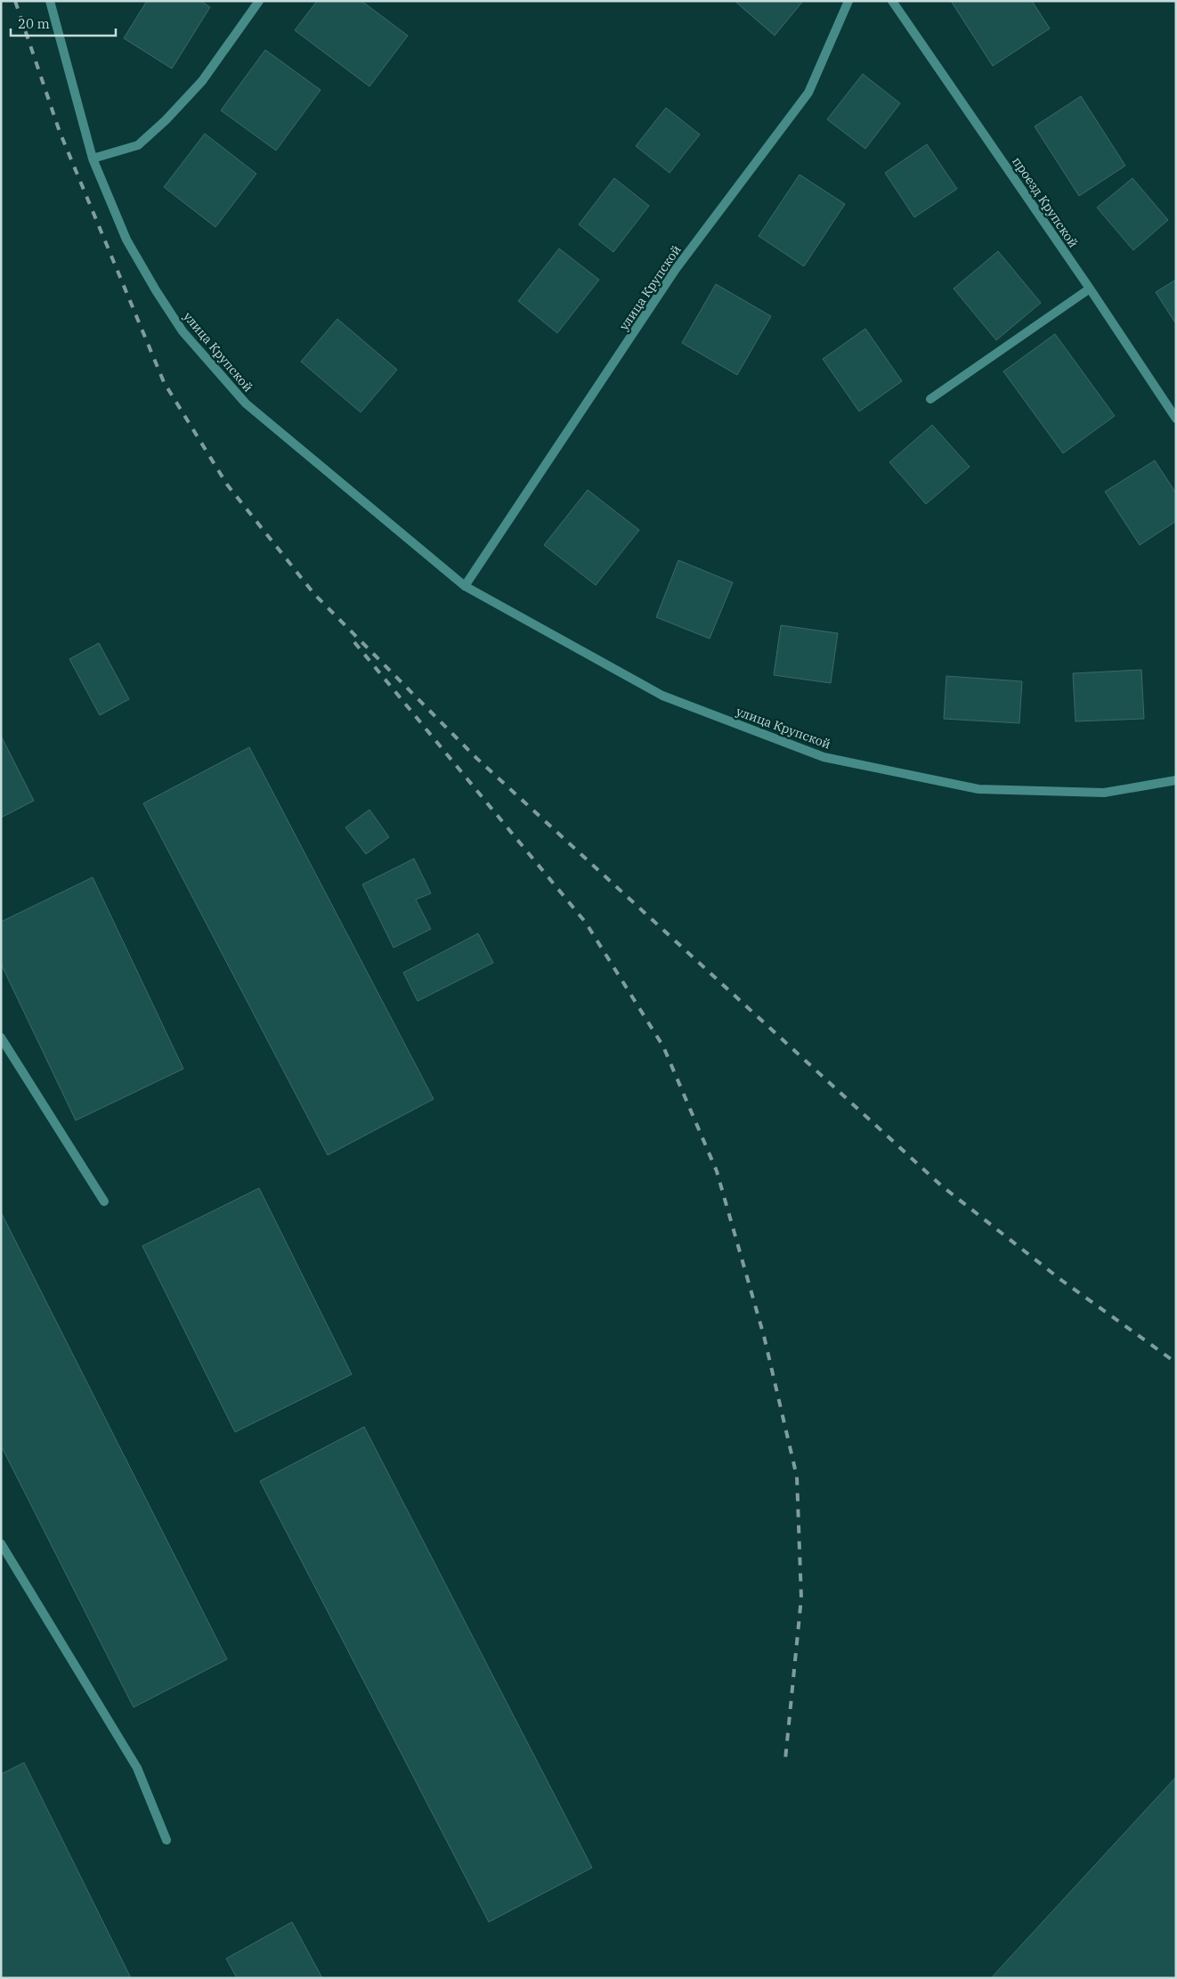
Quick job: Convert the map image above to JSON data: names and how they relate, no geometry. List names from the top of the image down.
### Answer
{
  "streets": {
    "street": ["проезд Крупской", "улица Крупской"]
  },
  "scale_bar": "20 m"
}
